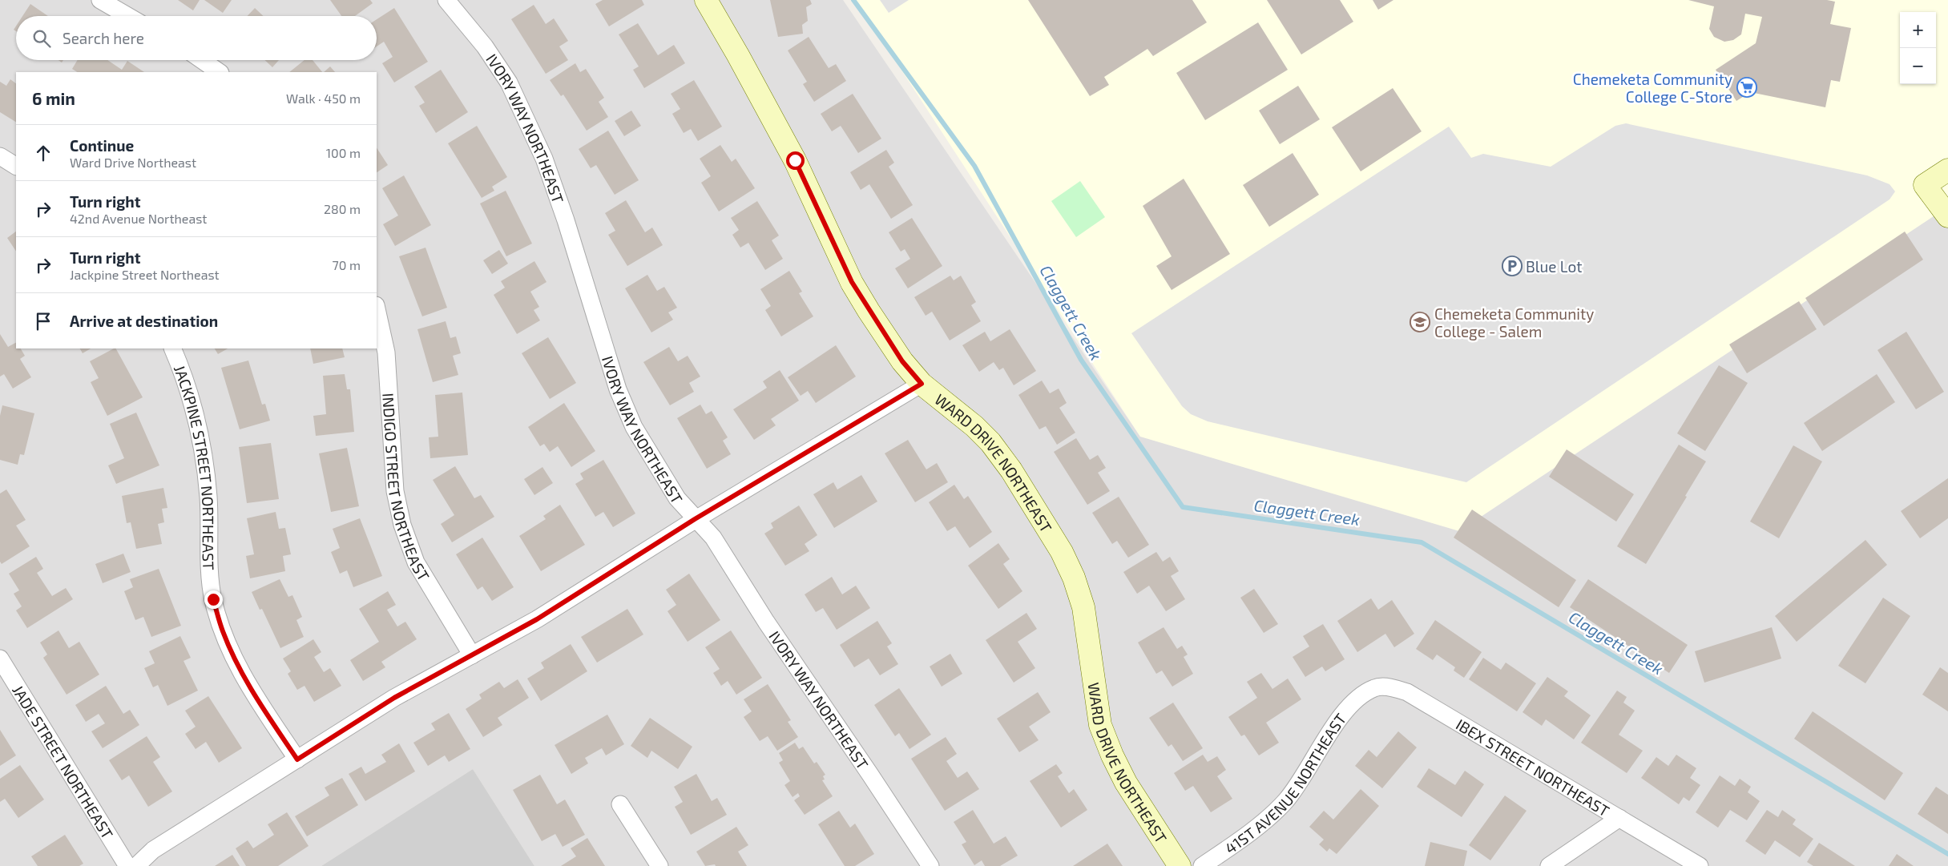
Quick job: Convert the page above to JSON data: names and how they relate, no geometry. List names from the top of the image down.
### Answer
{
  "streets": {
    "street": [
      "IVORY WAY NORTHEAST",
      "WARD DRIVE NORTHEAST",
      "JACKPINE STREET NORTHEAST",
      "INDIGO STREET NORTHEAST",
      "JADE STREET NORTHEAST",
      "IBEX STREET NORTHEAST",
      "41ST AVENUE NORTHEAST"
    ]
  },
  "crossings": [
    ["IBEX STREET NORTHEAST", "41ST AVENUE NORTHEAST"]
  ],
  "water": ["Claggett Creek"],
  "places": {
    "supermarket": ["Chemeketa Community College C-Store"],
    "parking": ["Blue Lot"],
    "school or university": ["Chemeketa Community College - Salem"]
  },
  "page": {
    "map_buttons": ["+", "−"],
    "search": "Search here",
    "heading": ["6 min", "Walk · 450 m"],
    "list": [
      ["Continue", "Ward Drive Northeast", "100 m"],
      ["Turn right", "42nd Avenue Northeast", "280 m"],
      ["Turn right", "Jackpine Street Northeast", "70 m"],
      "Arrive at destination"
    ]
  }
}
